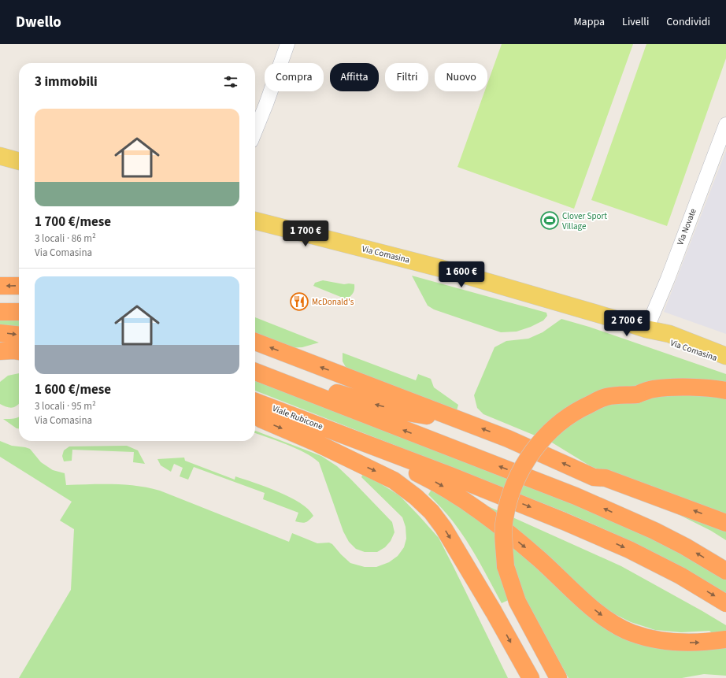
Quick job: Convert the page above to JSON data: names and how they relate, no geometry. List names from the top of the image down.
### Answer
{
  "streets": {
    "highway": ["Viale Rubicone"],
    "main road": ["Via Comasina"],
    "street": ["Via Novate"]
  },
  "crossings": [
    ["Via Novate", "Via Comasina"]
  ],
  "places": {
    "sports": ["Clover Sport Village"],
    "restaurant": ["McDonald's"]
  },
  "page": {
    "header": "Dwello",
    "nav": ["Mappa", "Livelli", "Condividi"],
    "chip": [
      "Compra",
      "Affitta",
      "Filtri",
      "Nuovo"
    ],
    "heading": "3 immobili",
    "list": [
      {
        "name": "1 700 €/mese",
        "note": "3 locali · 86 m² · Via Comasina"
      },
      {
        "name": "1 600 €/mese",
        "note": "3 locali · 95 m² · Via Comasina"
      }
    ],
    "price": ["1 700 €", "1 600 €", "2 700 €"]
  }
}
